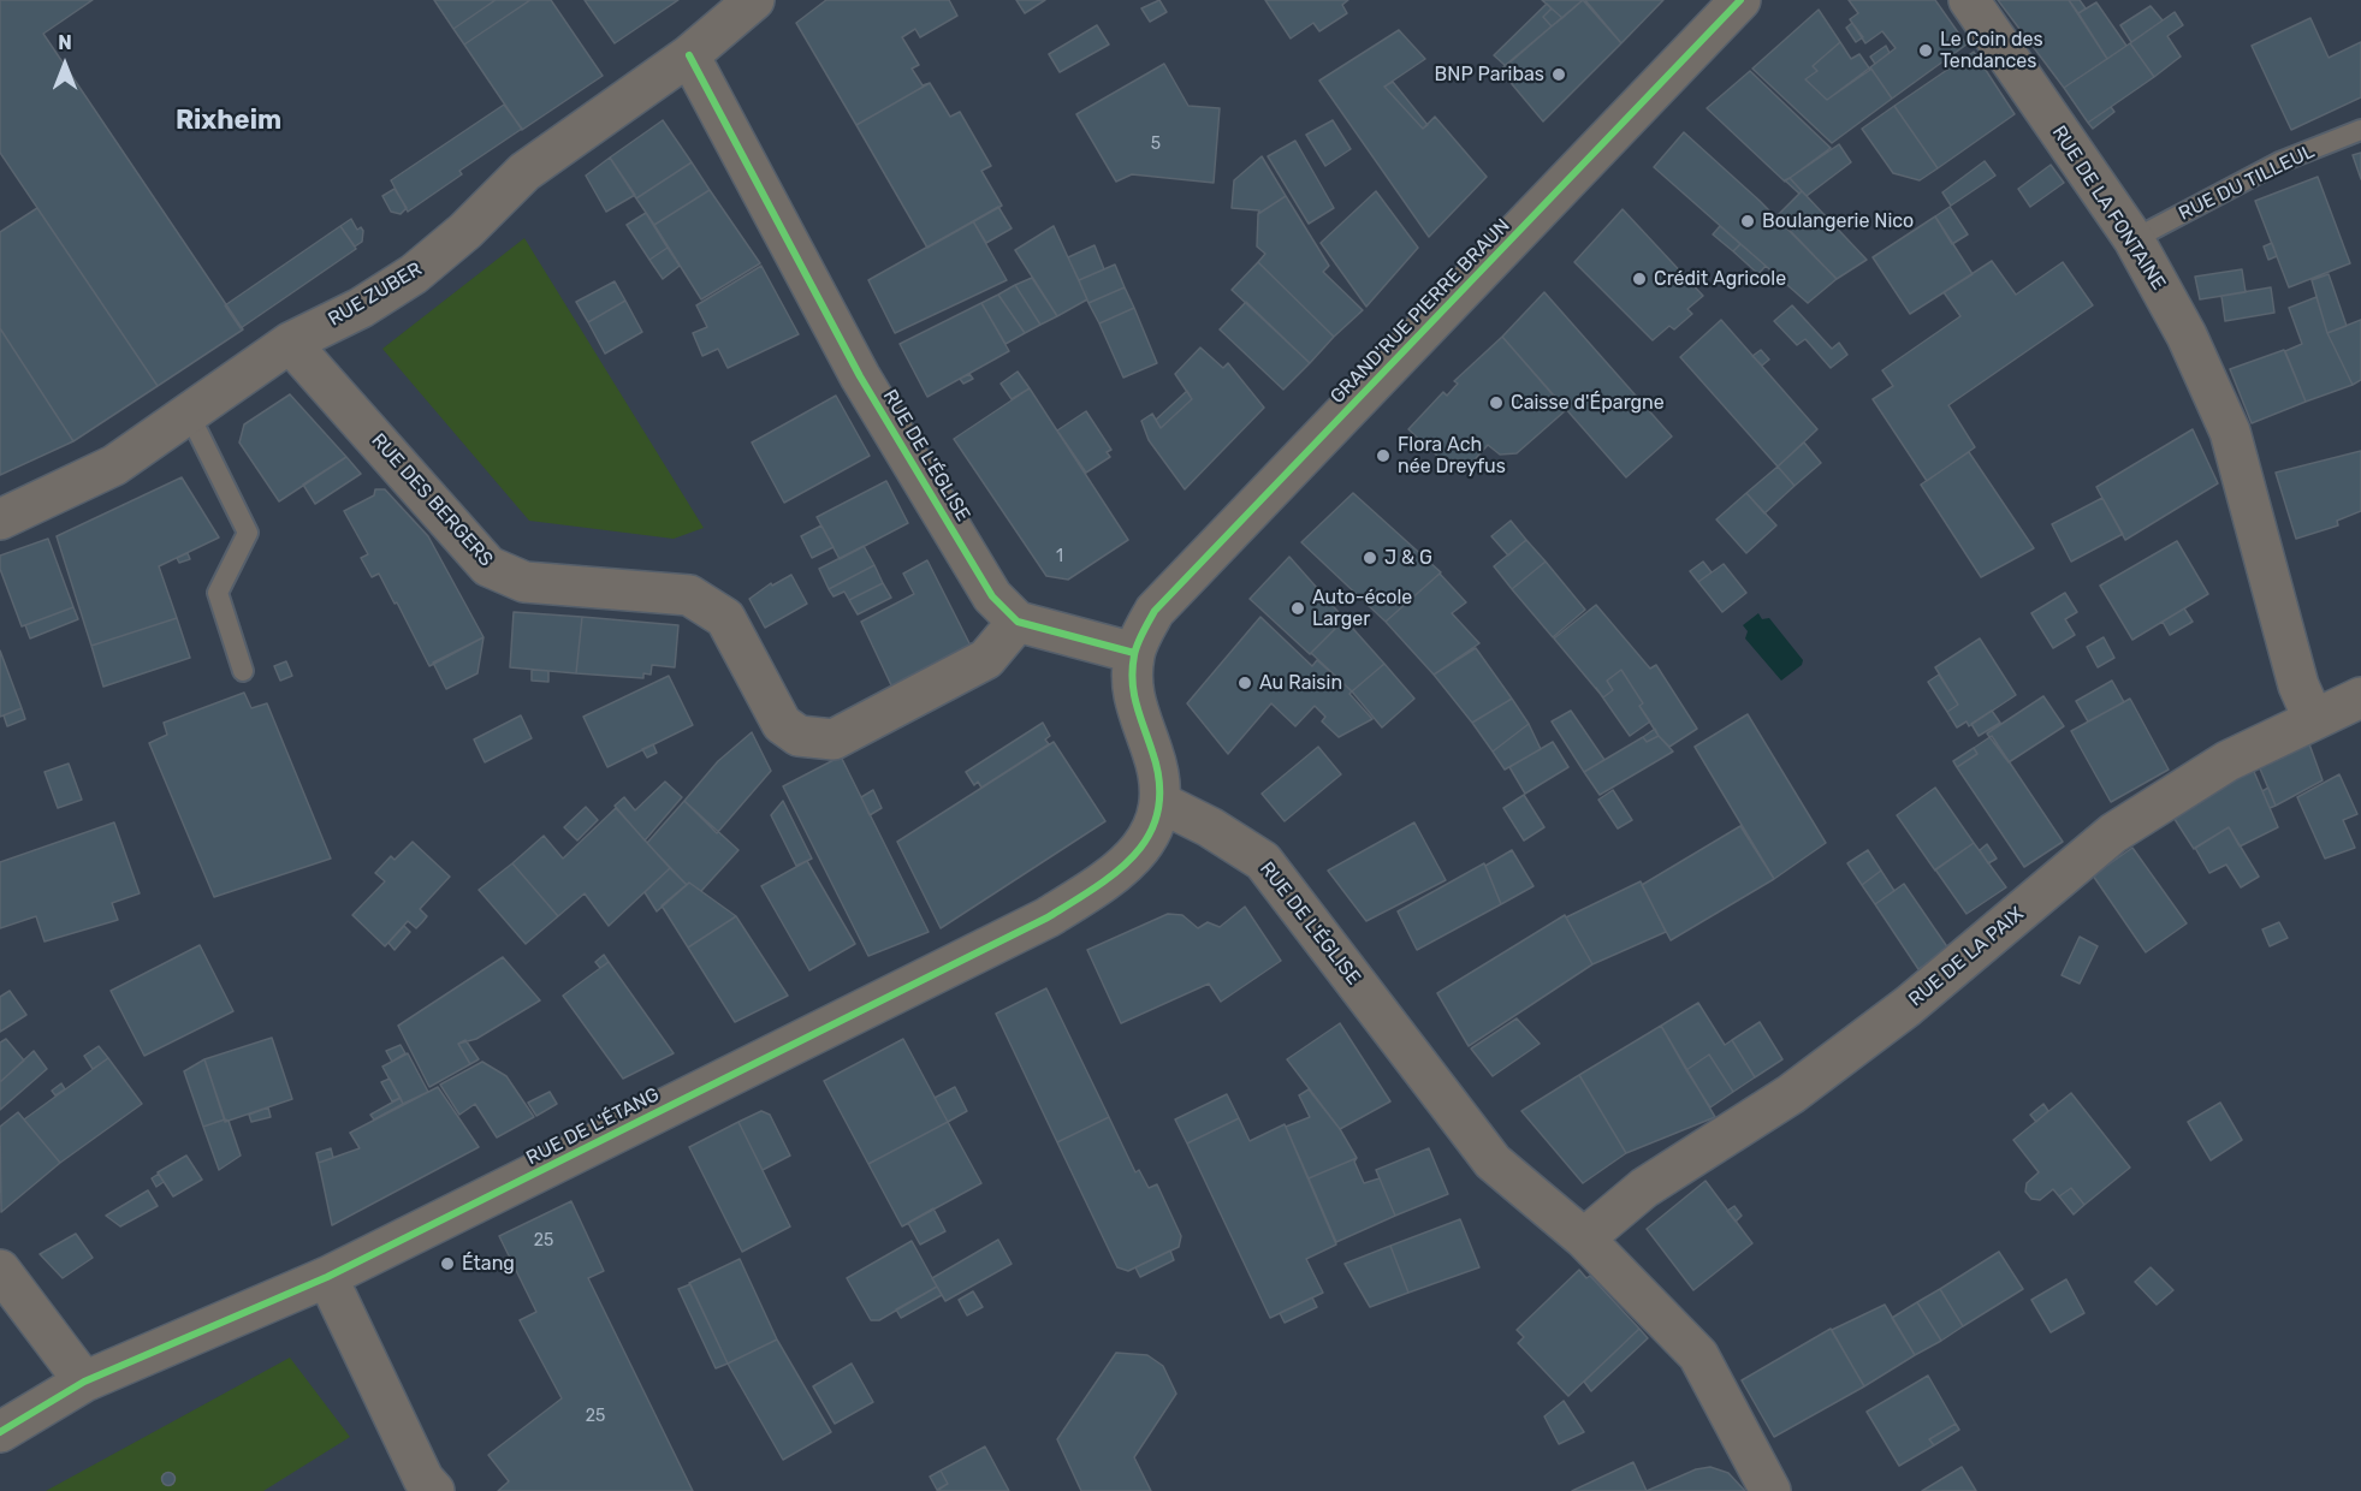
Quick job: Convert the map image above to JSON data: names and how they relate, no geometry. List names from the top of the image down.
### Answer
{
  "streets": {
    "street": [
      "RUE DE LA FONTAINE",
      "RUE ZUBER",
      "GRAND'RUE PIERRE BRAUN",
      "RUE DE L'ÉGLISE",
      "RUE DES BERGERS",
      "RUE DE LA PAIX",
      "RUE DE L'ÉTANG"
    ],
    "lane": ["RUE DU TILLEUL"]
  },
  "crossings": [
    ["RUE DU TILLEUL", "RUE DE LA FONTAINE"],
    ["RUE DE LA FONTAINE", "RUE DE LA PAIX"],
    ["RUE ZUBER", "RUE DE L'ÉGLISE"],
    ["RUE ZUBER", "RUE DES BERGERS"],
    ["RUE DE L'ÉGLISE", "RUE DES BERGERS"],
    ["RUE DE L'ÉGLISE", "RUE DE LA PAIX"],
    ["RUE DE L'ÉGLISE", "RUE DE L'ÉTANG"]
  ],
  "districts": ["Rixheim"],
  "places": [
    "Le Coin des Tendances",
    "BNP Paribas",
    "Boulangerie Nico",
    "Crédit Agricole",
    "Caisse d'Épargne",
    "Flora Ach née Dreyfus",
    "J & G",
    "Auto-école Larger",
    "Au Raisin",
    "Étang"
  ],
  "house_numbers": [
    "5",
    "1",
    "25",
    "25"
  ],
  "north": "top"
}
